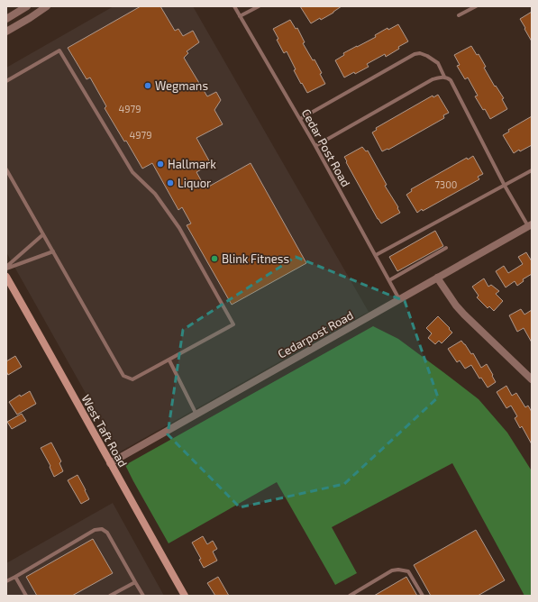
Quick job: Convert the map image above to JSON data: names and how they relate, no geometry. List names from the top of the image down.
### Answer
{
  "streets": {
    "main road": ["West Taft Road"],
    "street": ["Cedarpost Road"],
    "lane": ["Cedar Post Road"]
  },
  "crossings": [
    ["Cedar Post Road", "Cedarpost Road"],
    ["Cedarpost Road", "West Taft Road"]
  ],
  "places": [
    "Wegmans",
    "Hallmark",
    "Liquor",
    "Blink Fitness"
  ],
  "house_numbers": ["4979", "4979", "7300"]
}
